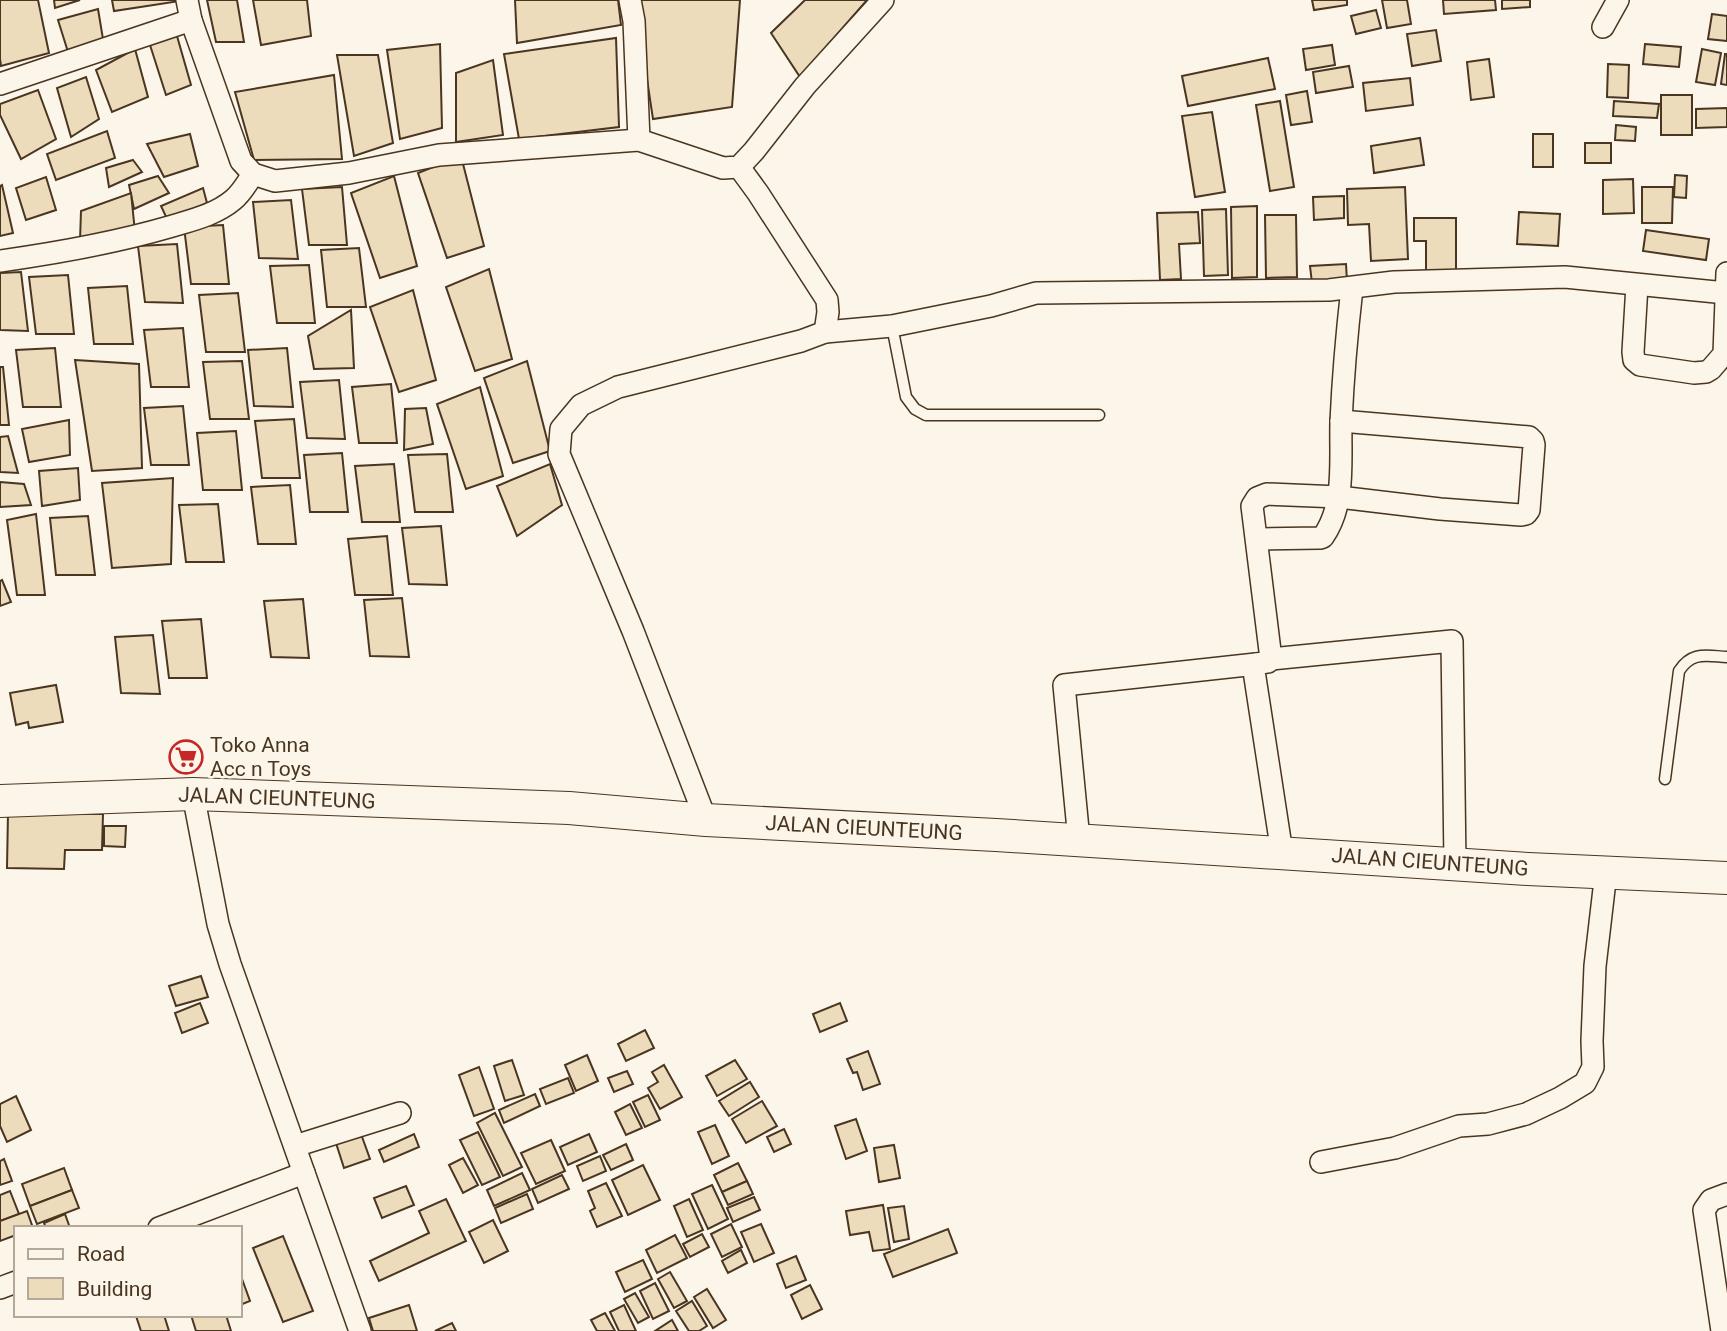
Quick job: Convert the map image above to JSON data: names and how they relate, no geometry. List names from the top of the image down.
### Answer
{
  "streets": {
    "street": ["JALAN CIEUNTEUNG"]
  },
  "places": {
    "supermarket": ["Toko Anna Acc n Toys"]
  },
  "legend": ["Road", "Building"]
}
